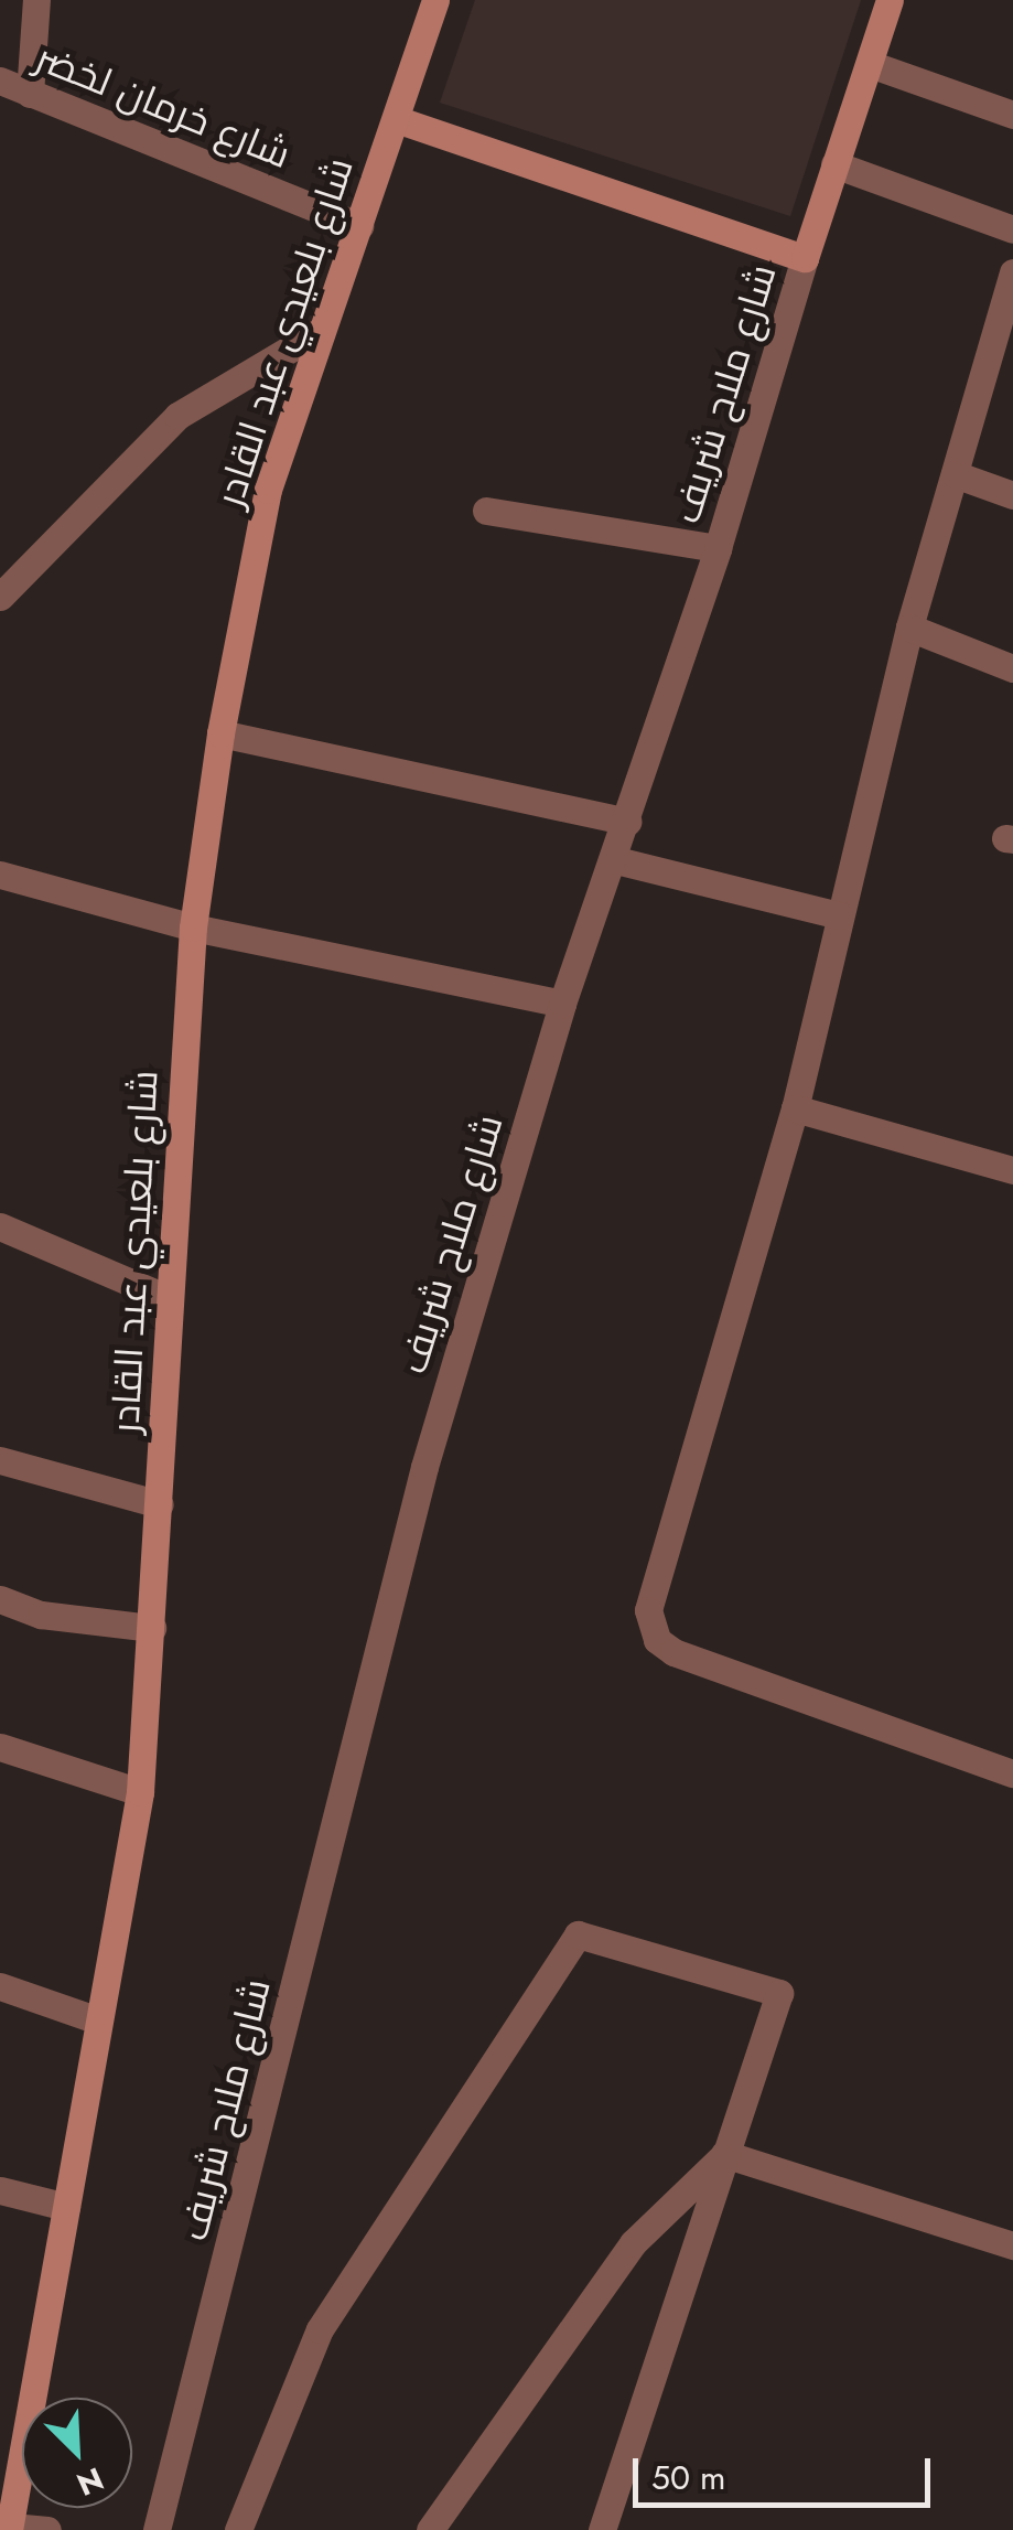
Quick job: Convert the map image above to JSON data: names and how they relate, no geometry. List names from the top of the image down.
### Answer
{
  "streets": {
    "main road": ["شارع بلعيدي عبد القادر", "شارع ملاح شريف"],
    "street": ["شارع خرمان لخضر"]
  },
  "crossings": [
    ["شارع خرمان لخضر", "شارع بلعيدي عبد القادر"]
  ],
  "scale_bar": "50 m",
  "north": "bottom right"
}
